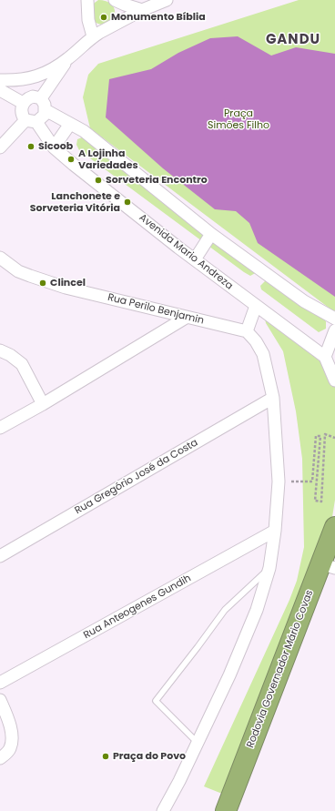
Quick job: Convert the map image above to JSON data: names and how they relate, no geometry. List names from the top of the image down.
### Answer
{
  "streets": {
    "highway": ["Rodovia Governador Mário Covas"],
    "street": [
      "Avenida Mario Andreza",
      "Rua Perilo Benjamin",
      "Rua Gregório José da Costa",
      "Rua Anteogenes Gundih"
    ]
  },
  "districts": ["GANDU"],
  "parks": ["Praça Simões Filho"],
  "places": [
    "Monumento Bíblia",
    "Sicoob",
    "A Lojinha Variedades",
    "Sorveteria Encontro",
    "Lanchonete e Sorveteria Vitória",
    "Clincel",
    "Praça do Povo"
  ]
}
